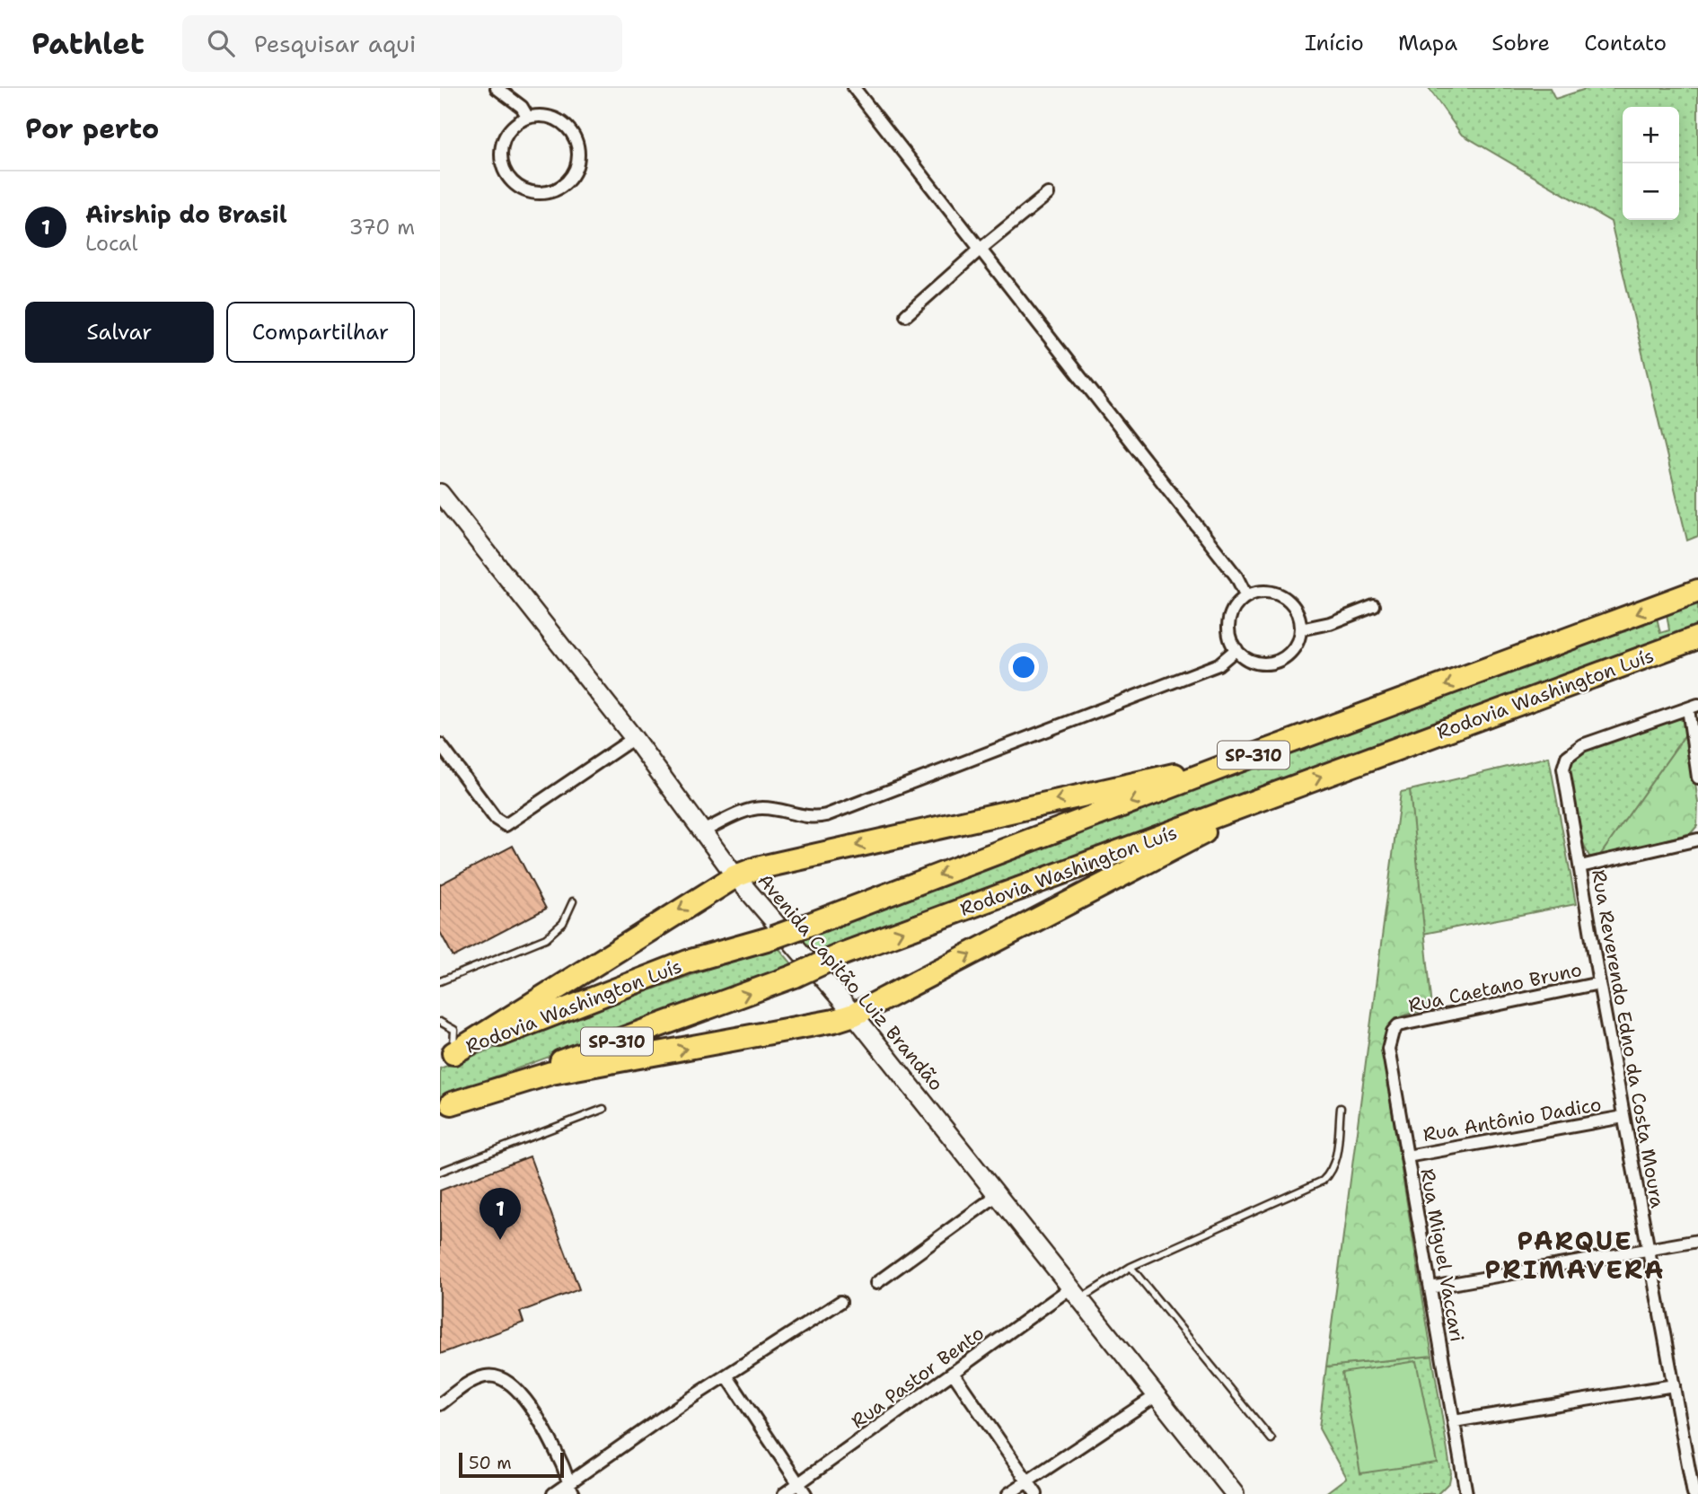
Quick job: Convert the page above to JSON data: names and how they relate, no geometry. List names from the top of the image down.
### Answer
{
  "streets": {
    "highway": ["Rodovia Washington Luís", "SP-310"],
    "main road": ["Avenida Capitão Luiz Brandão"],
    "street": [
      "Rua Caetano Bruno",
      "Rua Reverendo Edno da Costa Moura",
      "Rua Antônio Dadico",
      "Rua Miguel Vaccari",
      "Rua Pastor Bento"
    ]
  },
  "crossings": [
    ["Avenida Capitão Luiz Brandão", "Rua Pastor Bento"],
    ["Rua Caetano Bruno", "Rua Reverendo Edno da Costa Moura"],
    ["Rua Caetano Bruno", "Rua Miguel Vaccari"],
    ["Rua Reverendo Edno da Costa Moura", "Rua Antônio Dadico"],
    ["Rua Antônio Dadico", "Rua Miguel Vaccari"]
  ],
  "districts": ["PARQUE PRIMAVERA"],
  "scale_bar": "50 m",
  "page": {
    "header": "Pathlet",
    "search": "Pesquisar aqui",
    "nav": [
      "Início",
      "Mapa",
      "Sobre",
      "Contato"
    ],
    "heading": "Por perto",
    "map_buttons": ["+", "−"],
    "list": [
      {
        "mark": "1",
        "name": "Airship do Brasil",
        "note": "Local",
        "value": "370 m"
      }
    ],
    "buttons": ["Salvar", "Compartilhar"],
    "pins": "1",
    "scale": "50 m"
  }
}
